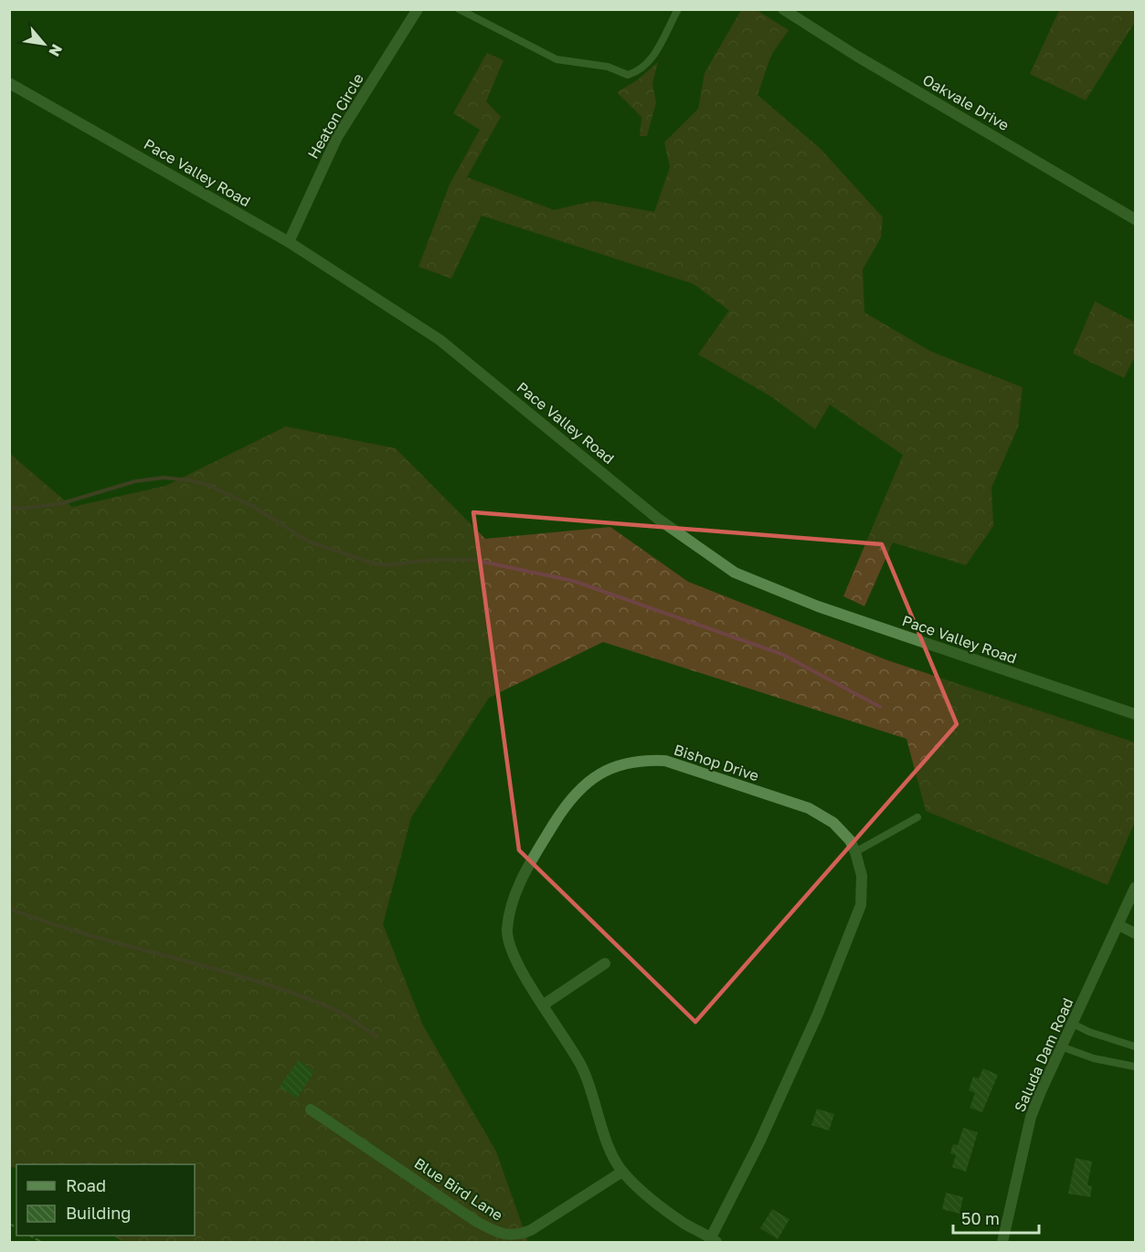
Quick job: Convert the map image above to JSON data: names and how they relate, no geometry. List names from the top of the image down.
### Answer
{
  "streets": {
    "street": [
      "Oakvale Drive",
      "Heaton Circle",
      "Pace Valley Road",
      "Bishop Drive",
      "Saluda Dam Road",
      "Blue Bird Lane"
    ]
  },
  "crossings": [
    ["Heaton Circle", "Pace Valley Road"],
    ["Bishop Drive", "Blue Bird Lane"]
  ],
  "legend": ["Road", "Building"],
  "scale_bar": "50 m",
  "north": "bottom right"
}
